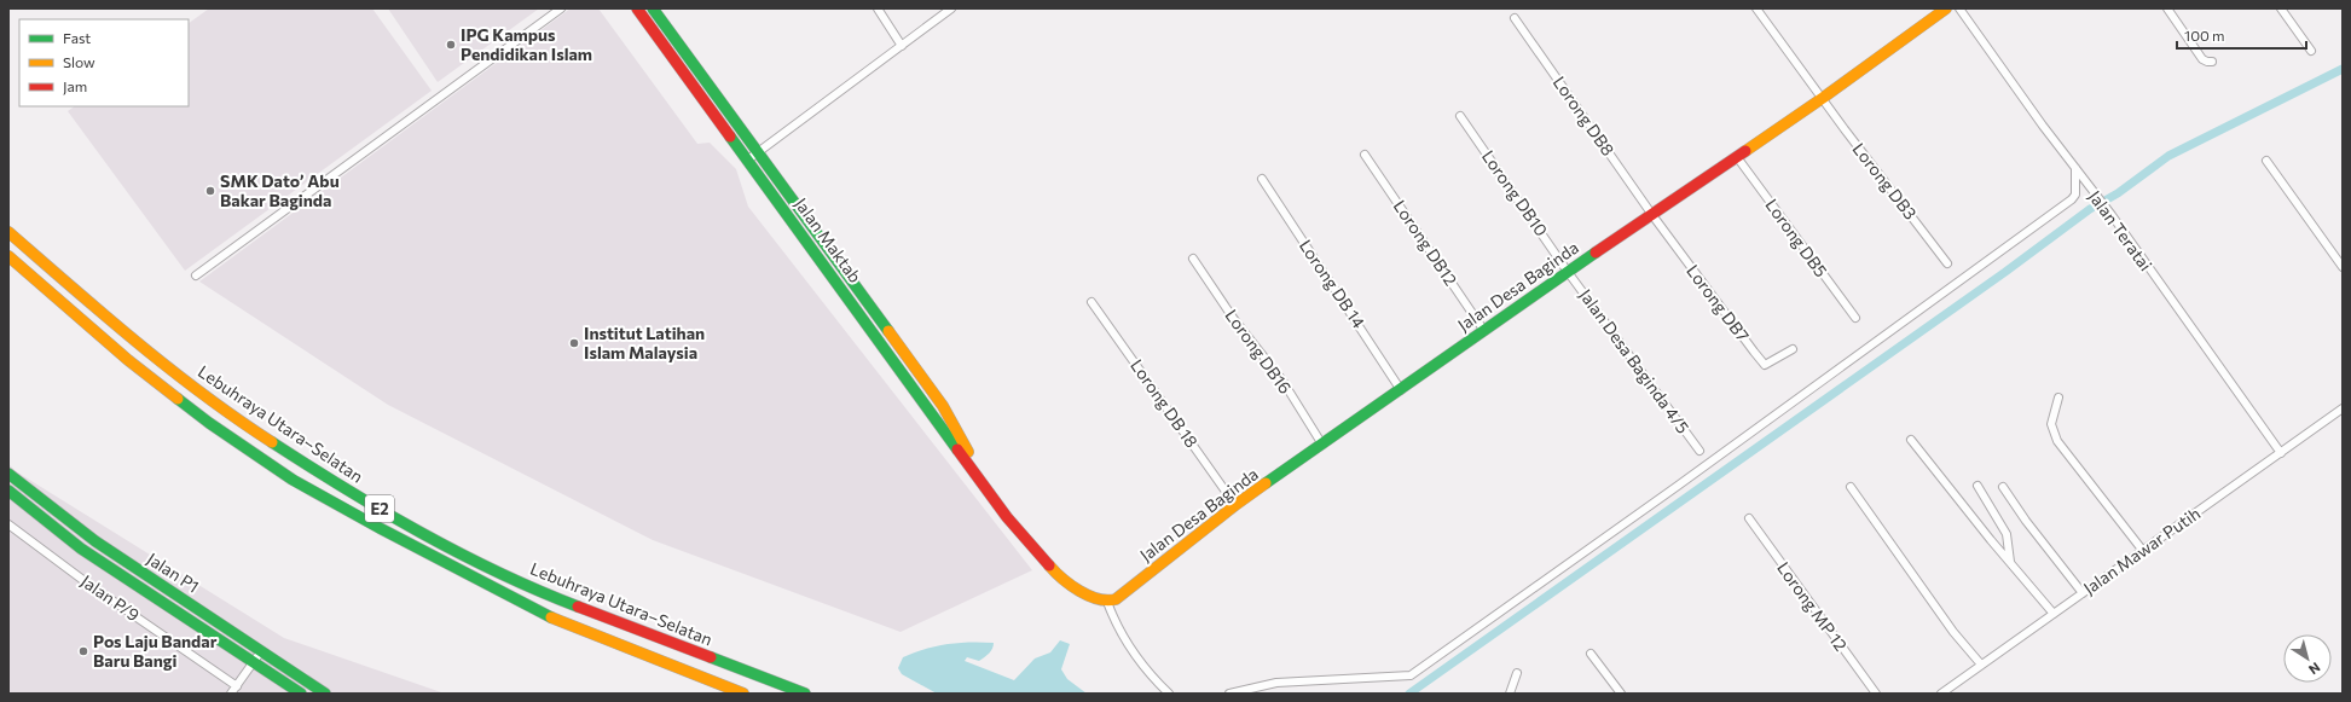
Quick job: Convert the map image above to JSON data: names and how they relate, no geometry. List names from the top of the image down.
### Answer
{
  "streets": {
    "main road": [
      "Jalan Maktab",
      "Jalan Desa Baginda",
      "Lebuhraya Utara–Selatan",
      "E2",
      "Jalan P1"
    ],
    "street": [
      "Lorong DB8",
      "Lorong DB3",
      "Lorong DB10",
      "Jalan Teratai",
      "Lorong DB5",
      "Lorong DB12",
      "Lorong DB 14",
      "Lorong DB7",
      "Lorong DB16",
      "Jalan Desa Baginda 4/5",
      "Lorong DB 18",
      "Jalan Mawar Putih",
      "Jalan P/9",
      "Lorong MP 12"
    ]
  },
  "crossings": [
    ["Lorong DB8", "Jalan Desa Baginda"],
    ["Lorong DB8", "Lorong DB7"],
    ["Lorong DB3", "Jalan Desa Baginda"],
    ["Lorong DB10", "Jalan Desa Baginda"],
    ["Lorong DB10", "Jalan Desa Baginda 4/5"],
    ["Jalan Teratai", "Jalan Mawar Putih"],
    ["Lorong DB5", "Jalan Desa Baginda"],
    ["Jalan Maktab", "Jalan Desa Baginda"],
    ["Lorong DB12", "Jalan Desa Baginda"],
    ["Lorong DB 14", "Jalan Desa Baginda"],
    ["Jalan Desa Baginda", "Lorong DB7"],
    ["Jalan Desa Baginda", "Lorong DB16"],
    ["Jalan Desa Baginda", "Jalan Desa Baginda 4/5"],
    ["Jalan Desa Baginda", "Lorong DB 18"]
  ],
  "places": [
    "IPG Kampus Pendidikan Islam",
    "SMK Dato’ Abu Bakar Baginda",
    "Institut Latihan Islam Malaysia",
    "Pos Laju Bandar Baru Bangi"
  ],
  "legend": ["Fast", "Slow", "Jam"],
  "scale_bar": "100 m",
  "north": "bottom right"
}
